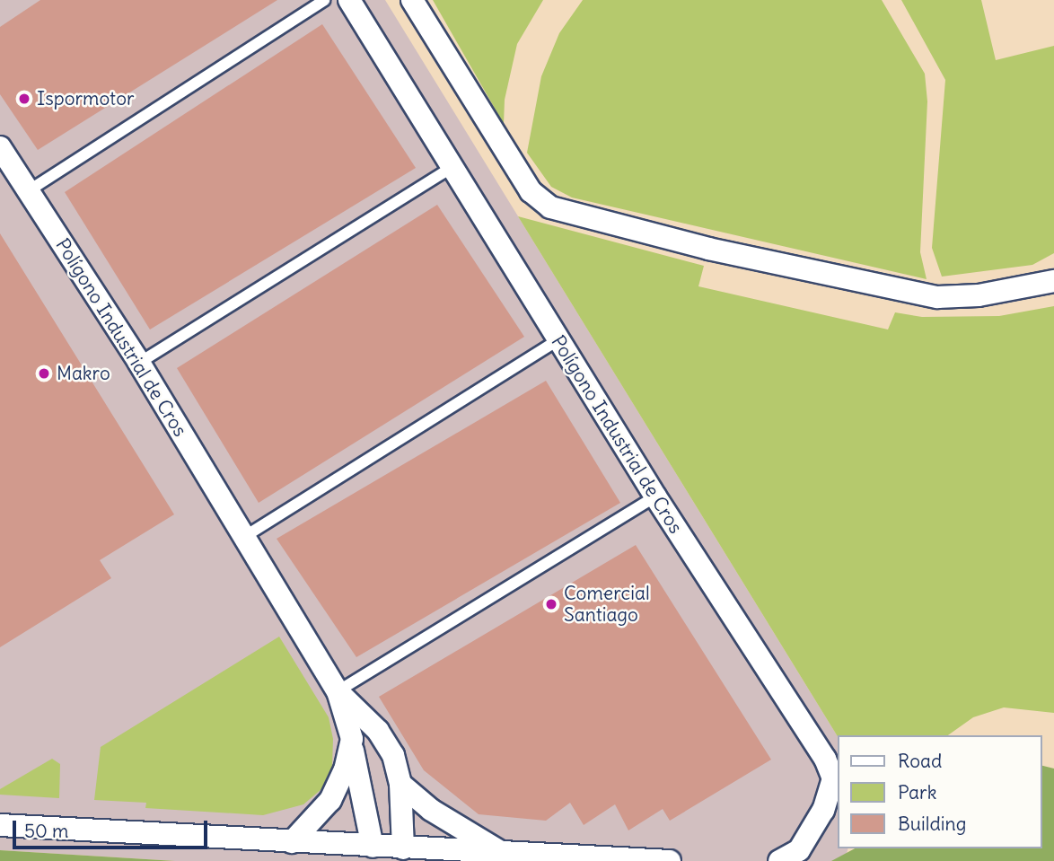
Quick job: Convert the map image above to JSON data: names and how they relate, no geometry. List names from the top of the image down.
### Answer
{
  "streets": {
    "street": ["Polígono Industrial de Cros"]
  },
  "places": ["Ispormotor", "Makro", "Comercial Santiago"],
  "legend": ["Road", "Park", "Building"],
  "scale_bar": "50 m"
}
